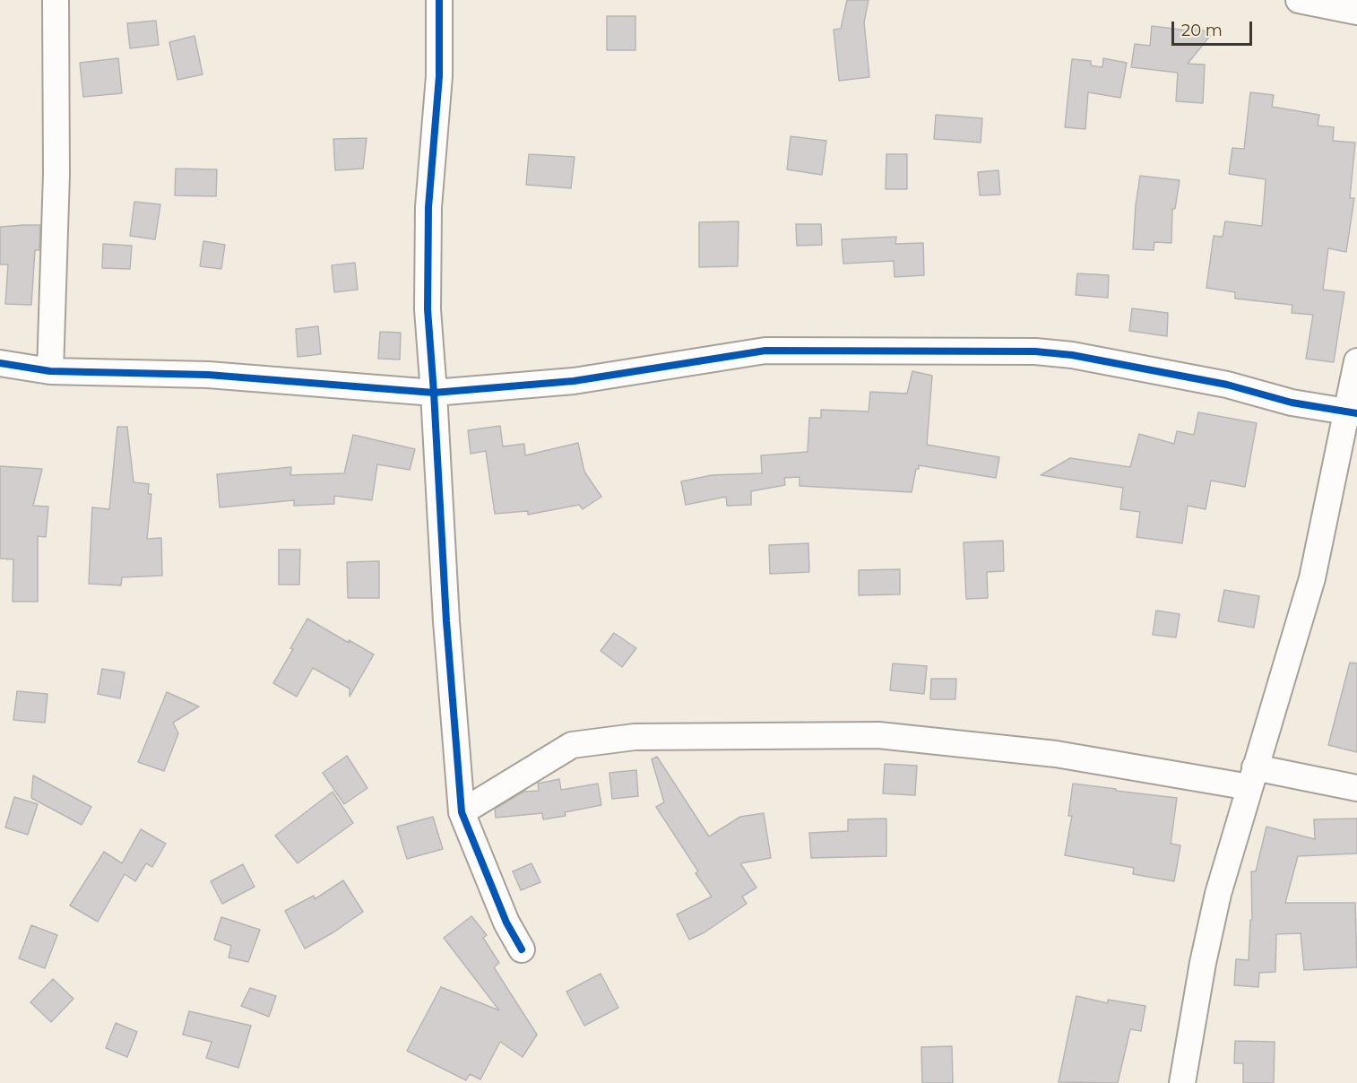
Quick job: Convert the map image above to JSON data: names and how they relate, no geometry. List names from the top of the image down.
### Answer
{
  "scale_bar": "20 m"
}
